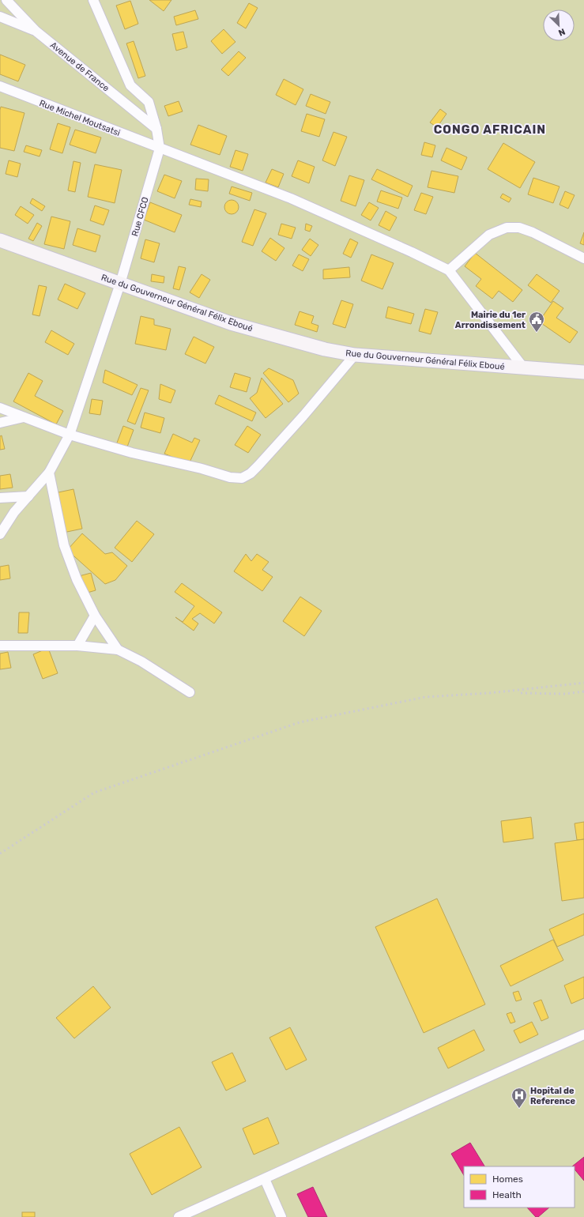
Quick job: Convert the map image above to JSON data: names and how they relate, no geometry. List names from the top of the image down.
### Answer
{
  "streets": {
    "main road": ["Rue du Gouverneur Général Félix Eboué"],
    "street": ["Avenue de France", "Rue Michel Moutsatsi", "Rue CFCO"]
  },
  "crossings": [
    ["Rue Michel Moutsatsi", "Rue CFCO"],
    ["Rue CFCO", "Rue du Gouverneur Général Félix Eboué"]
  ],
  "districts": ["CONGO AFRICAIN"],
  "places": {
    "public building": ["Mairie du 1er Arrondissement"],
    "hospital": ["Hopital de Reference"]
  },
  "legend": ["Homes", "Health"],
  "north": "bottom right"
}
